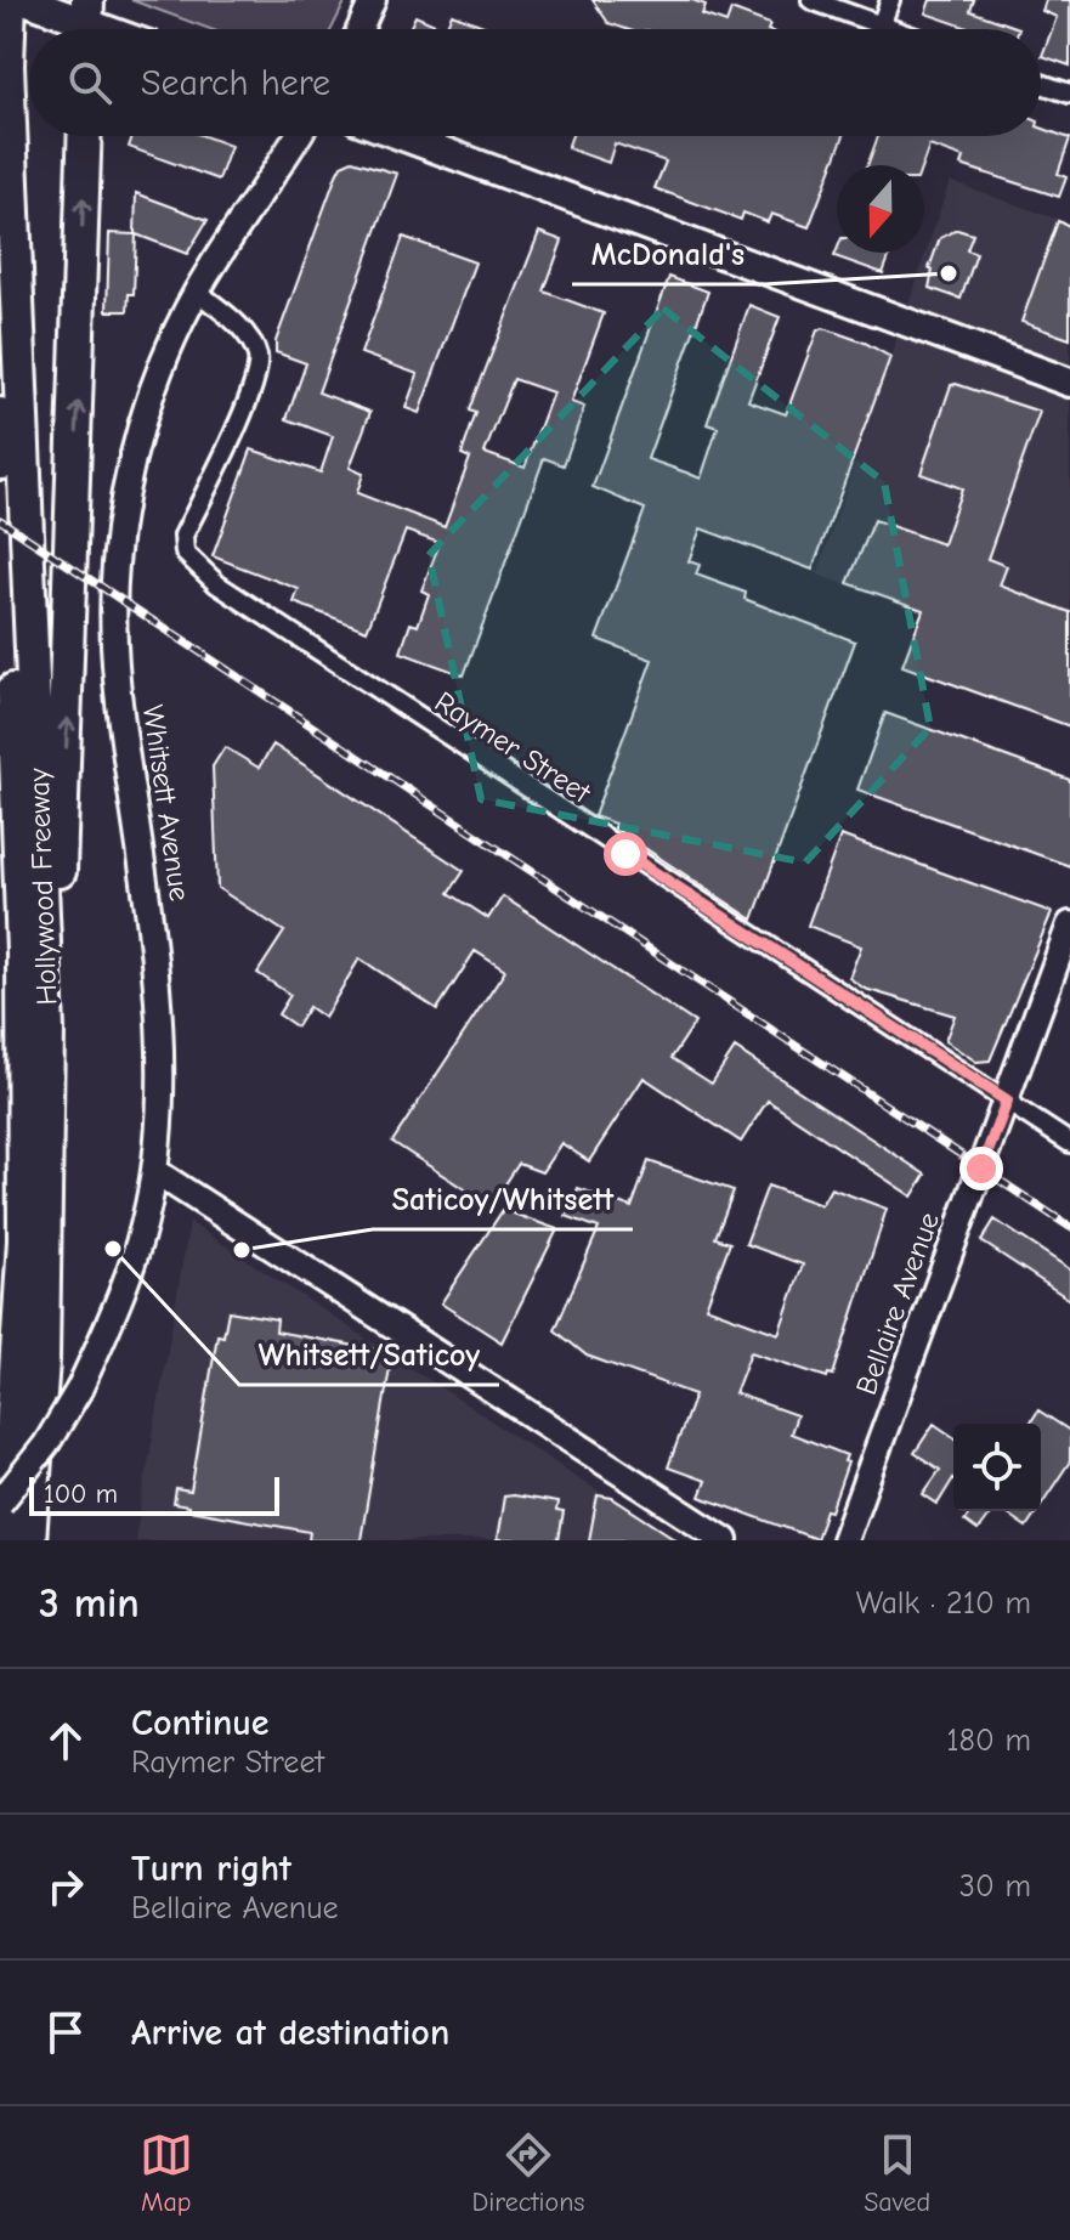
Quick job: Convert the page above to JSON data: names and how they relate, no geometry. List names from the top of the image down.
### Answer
{
  "streets": {
    "highway": ["Hollywood Freeway"],
    "main road": ["Whitsett Avenue", "Bellaire Avenue"],
    "street": ["Raymer Street"]
  },
  "crossings": [
    ["Raymer Street", "Whitsett Avenue"],
    ["Raymer Street", "Bellaire Avenue"]
  ],
  "places": ["McDonald's", "Whitsett/Saticoy", "Saticoy/Whitsett"],
  "scale_bar": "100 m",
  "north": "bottom",
  "page": {
    "search": "Search here",
    "scale": "100 m",
    "heading": ["3 min", "Walk · 210 m"],
    "list": [
      ["Continue", "Raymer Street", "180 m"],
      ["Turn right", "Bellaire Avenue", "30 m"],
      "Arrive at destination"
    ],
    "nav": ["Map", "Directions", "Saved"]
  }
}
